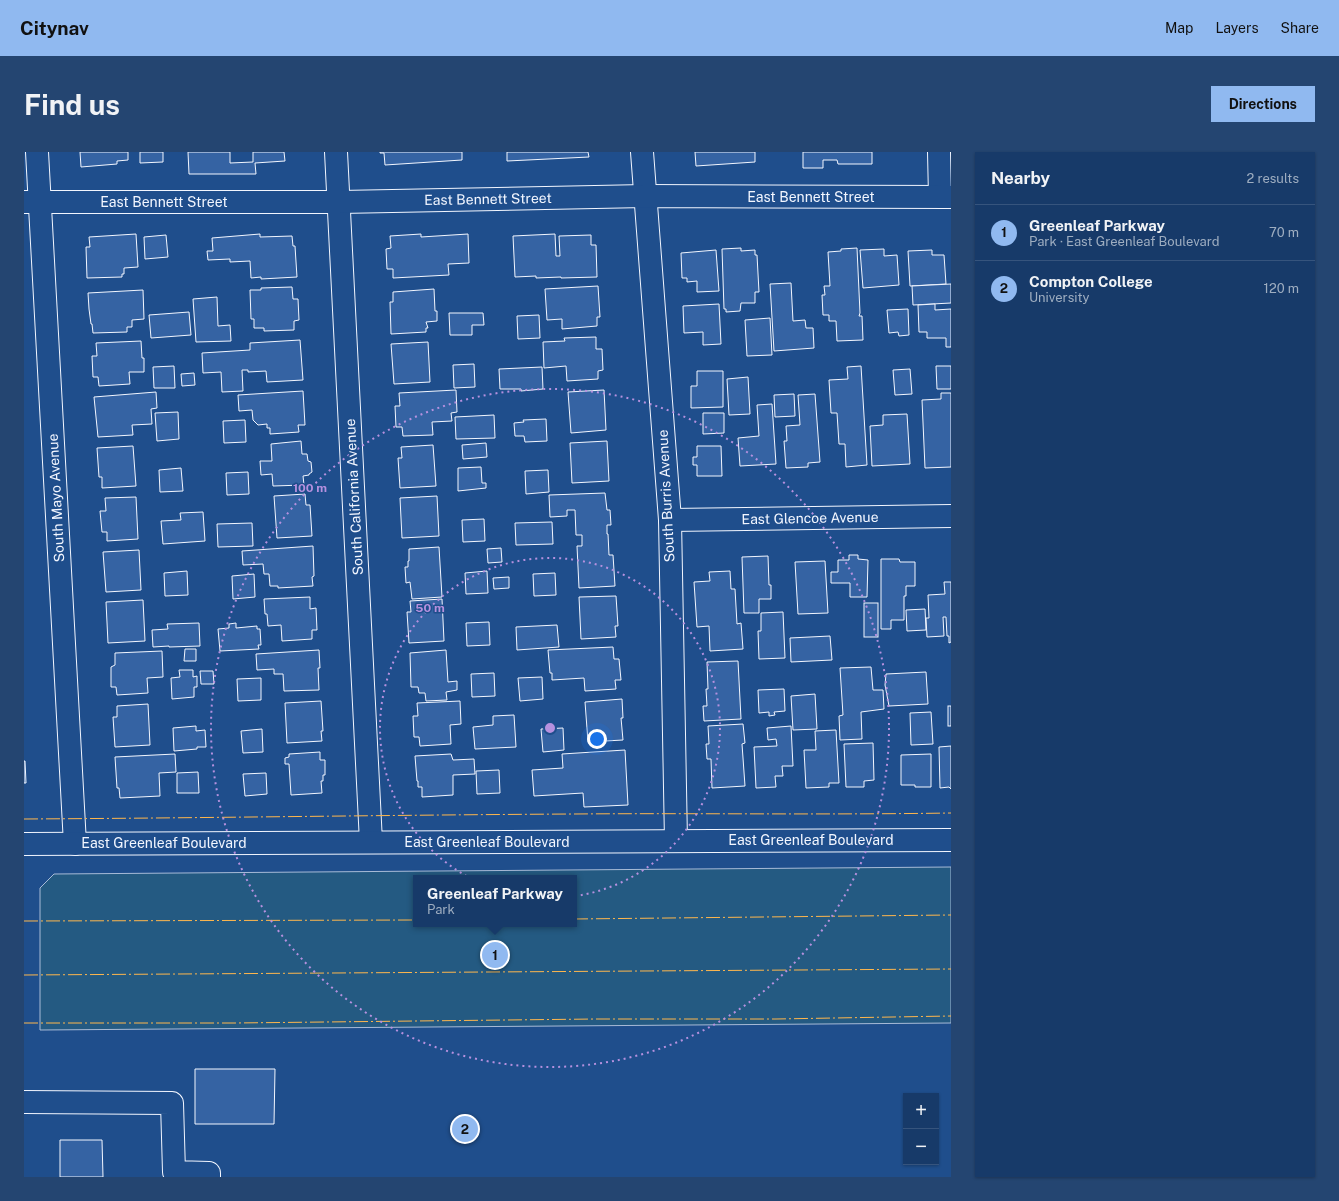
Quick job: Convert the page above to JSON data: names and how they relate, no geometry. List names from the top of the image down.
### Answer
{
  "streets": {
    "street": [
      "East Bennett Street",
      "South Burris Avenue",
      "South California Avenue",
      "South Mayo Avenue",
      "East Glencoe Avenue",
      "East Greenleaf Boulevard"
    ]
  },
  "crossings": [
    ["East Bennett Street", "South Burris Avenue"],
    ["East Bennett Street", "South California Avenue"],
    ["East Bennett Street", "South Mayo Avenue"],
    ["South Burris Avenue", "East Glencoe Avenue"],
    ["South Burris Avenue", "East Greenleaf Boulevard"],
    ["South California Avenue", "East Greenleaf Boulevard"],
    ["South Mayo Avenue", "East Greenleaf Boulevard"]
  ],
  "page": {
    "header": "Citynav",
    "nav": ["Map", "Layers", "Share"],
    "buttons": "Directions",
    "title": "Find us",
    "heading": ["Nearby", "2 results"],
    "list": [
      {
        "mark": "1",
        "name": "Greenleaf Parkway",
        "note": "Park · East Greenleaf Boulevard",
        "value": "70 m"
      },
      {
        "mark": "2",
        "name": "Compton College",
        "note": "University",
        "value": "120 m"
      }
    ],
    "popup": ["Greenleaf Parkway", "Park"],
    "pins": ["1", "2"],
    "map_buttons": ["+", "−"]
  },
  "rings": ["100 m", "50 m"]
}
